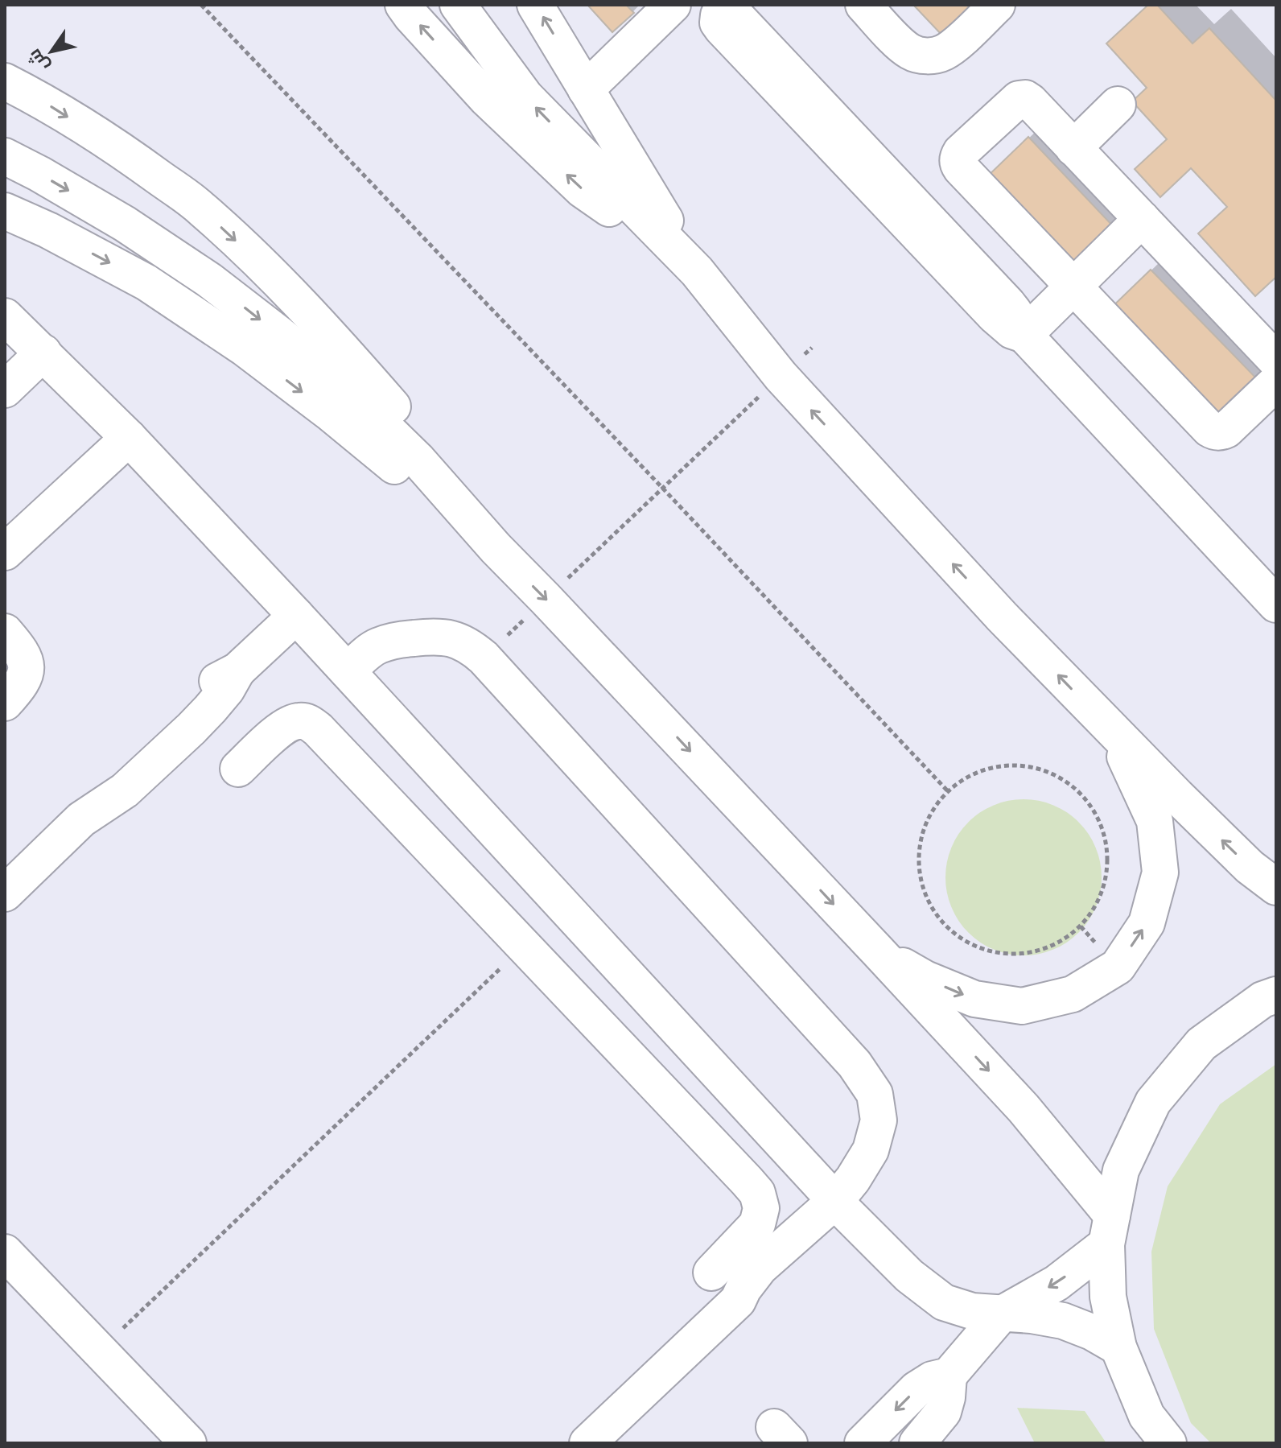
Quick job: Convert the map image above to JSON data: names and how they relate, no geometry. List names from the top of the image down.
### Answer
{
  "north": "bottom left"
}
